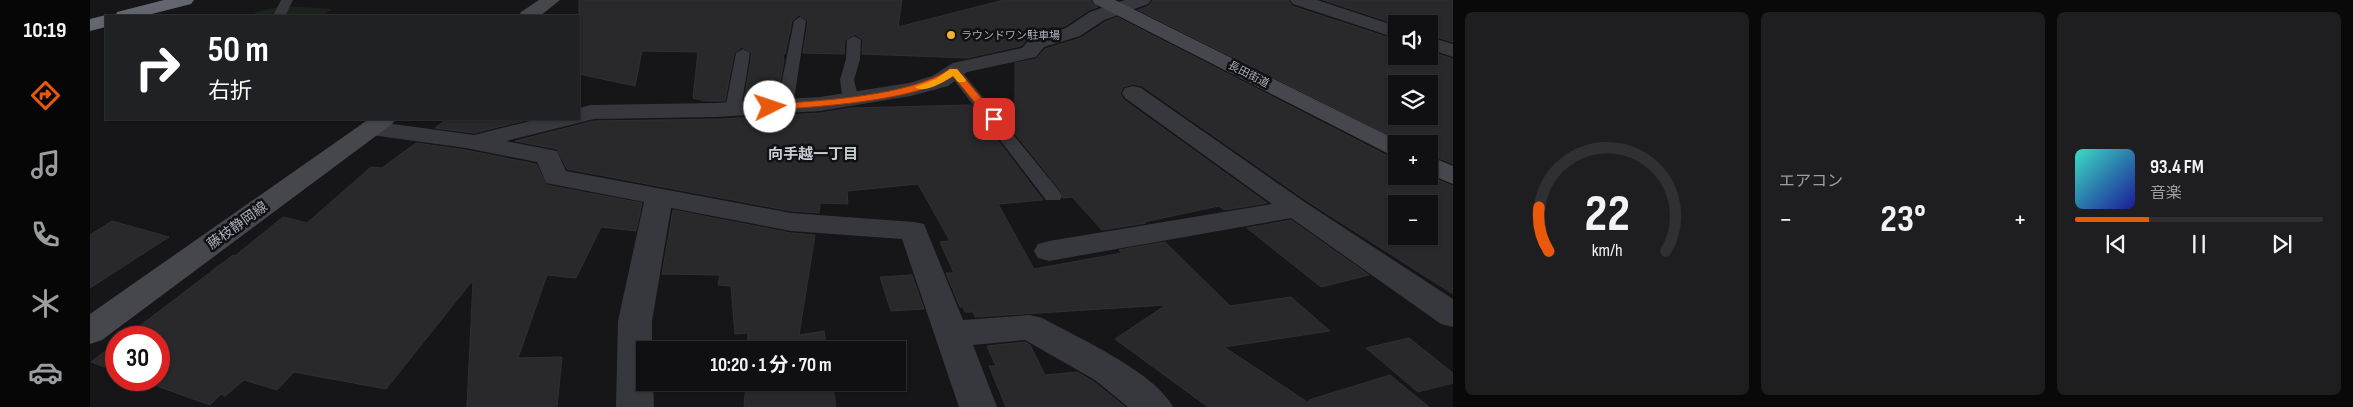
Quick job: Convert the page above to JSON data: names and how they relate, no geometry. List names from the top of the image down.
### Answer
{
  "streets": {
    "main road": ["長田街道", "藤枝静岡線"]
  },
  "districts": ["向手越一丁目"],
  "places": ["ラウンドワン駐車場"],
  "page": {
    "tabs": "10:19",
    "tile": "エアコン",
    "map_buttons": ["+", "−"],
    "turn": ["50 m", "右折"],
    "song": ["93.4 FM", "音楽"],
    "heat": ["−", "23°", "+"],
    "limit": "30",
    "trip": "10:20 · 1 分 · 70 m",
    "gauge": ["22", "km/h"]
  }
}
